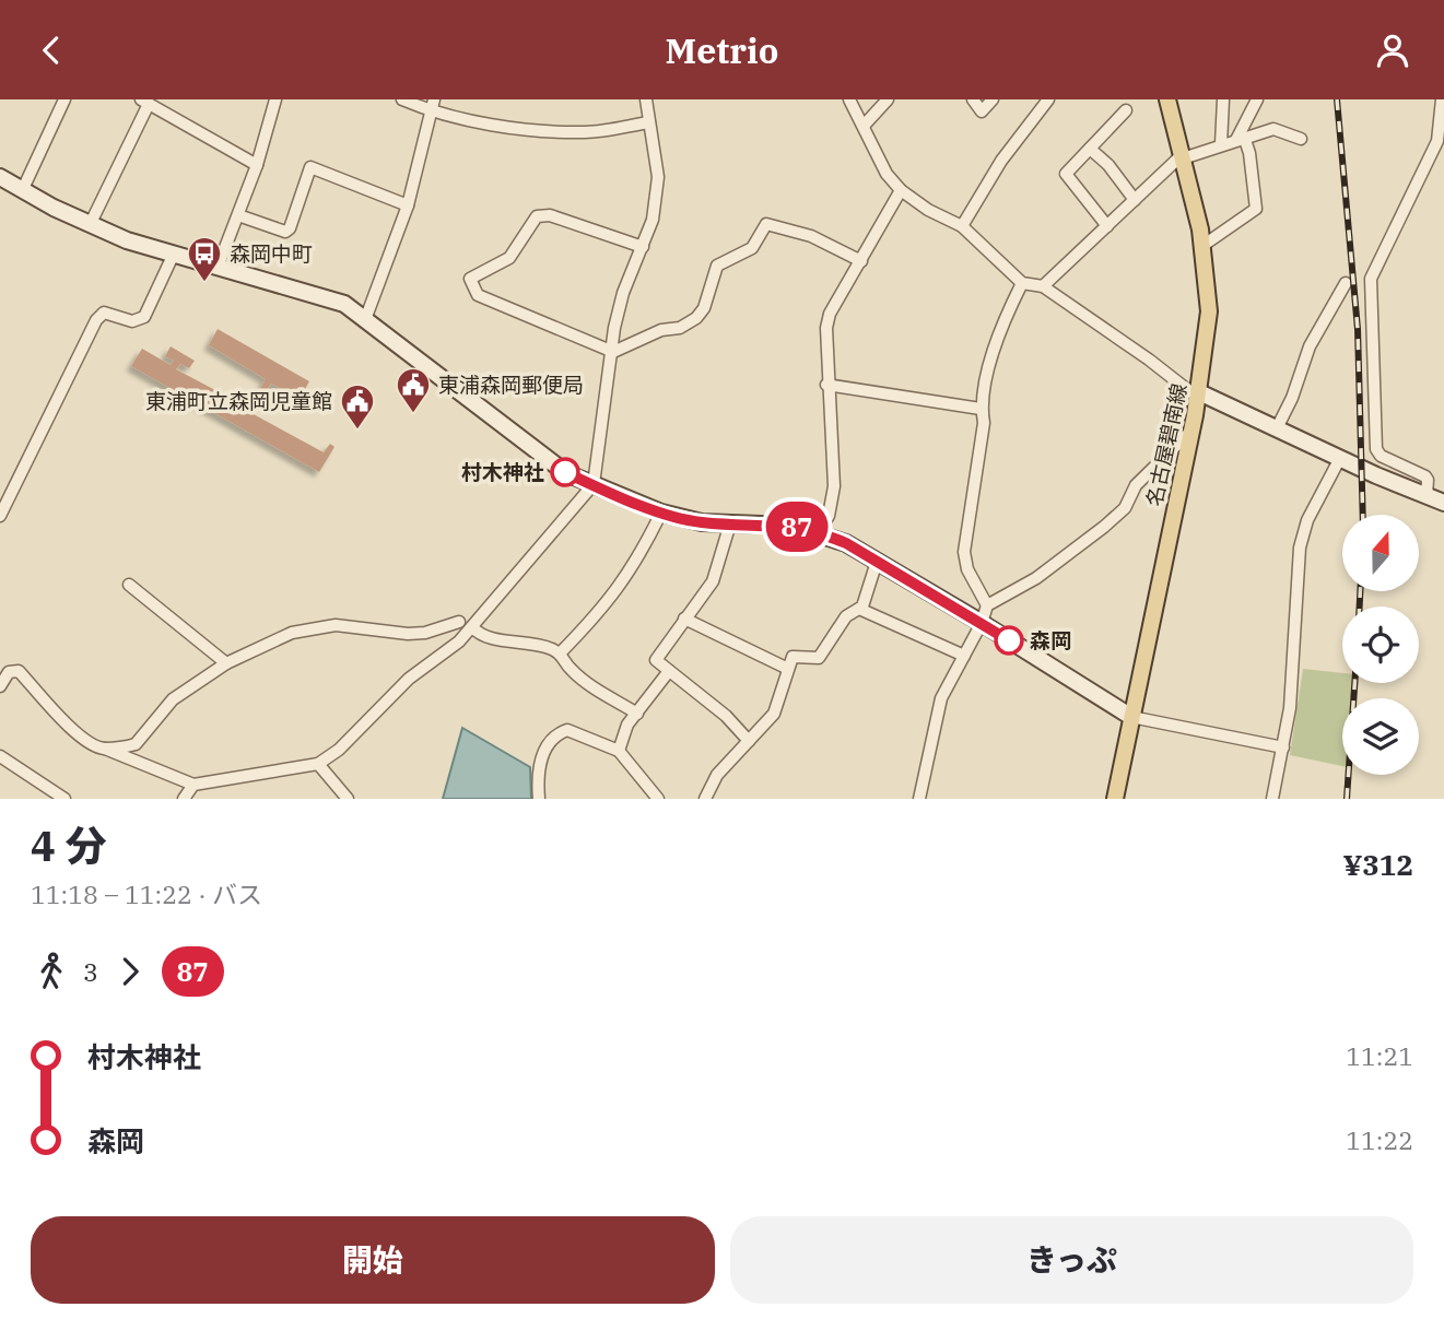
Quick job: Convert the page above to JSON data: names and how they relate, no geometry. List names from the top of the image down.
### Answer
{
  "streets": {
    "main road": ["名古屋碧南線"]
  },
  "places": {
    "bus stop": ["森岡中町"],
    "public building": ["東浦森岡郵便局", "東浦町立森岡児童館"],
    "other": ["村木神社", "森岡"]
  },
  "lines": ["bus line 87"],
  "north": "top",
  "page": {
    "header": "Metrio",
    "on_map": "87",
    "heading": ["4 分", "11:18 – 11:22 · バス", "¥312"],
    "legs": ["3", "87"],
    "list": [
      {
        "name": "村木神社",
        "value": "11:21"
      },
      {
        "name": "森岡",
        "value": "11:22"
      }
    ],
    "buttons": ["開始", "きっぷ"]
  }
}
